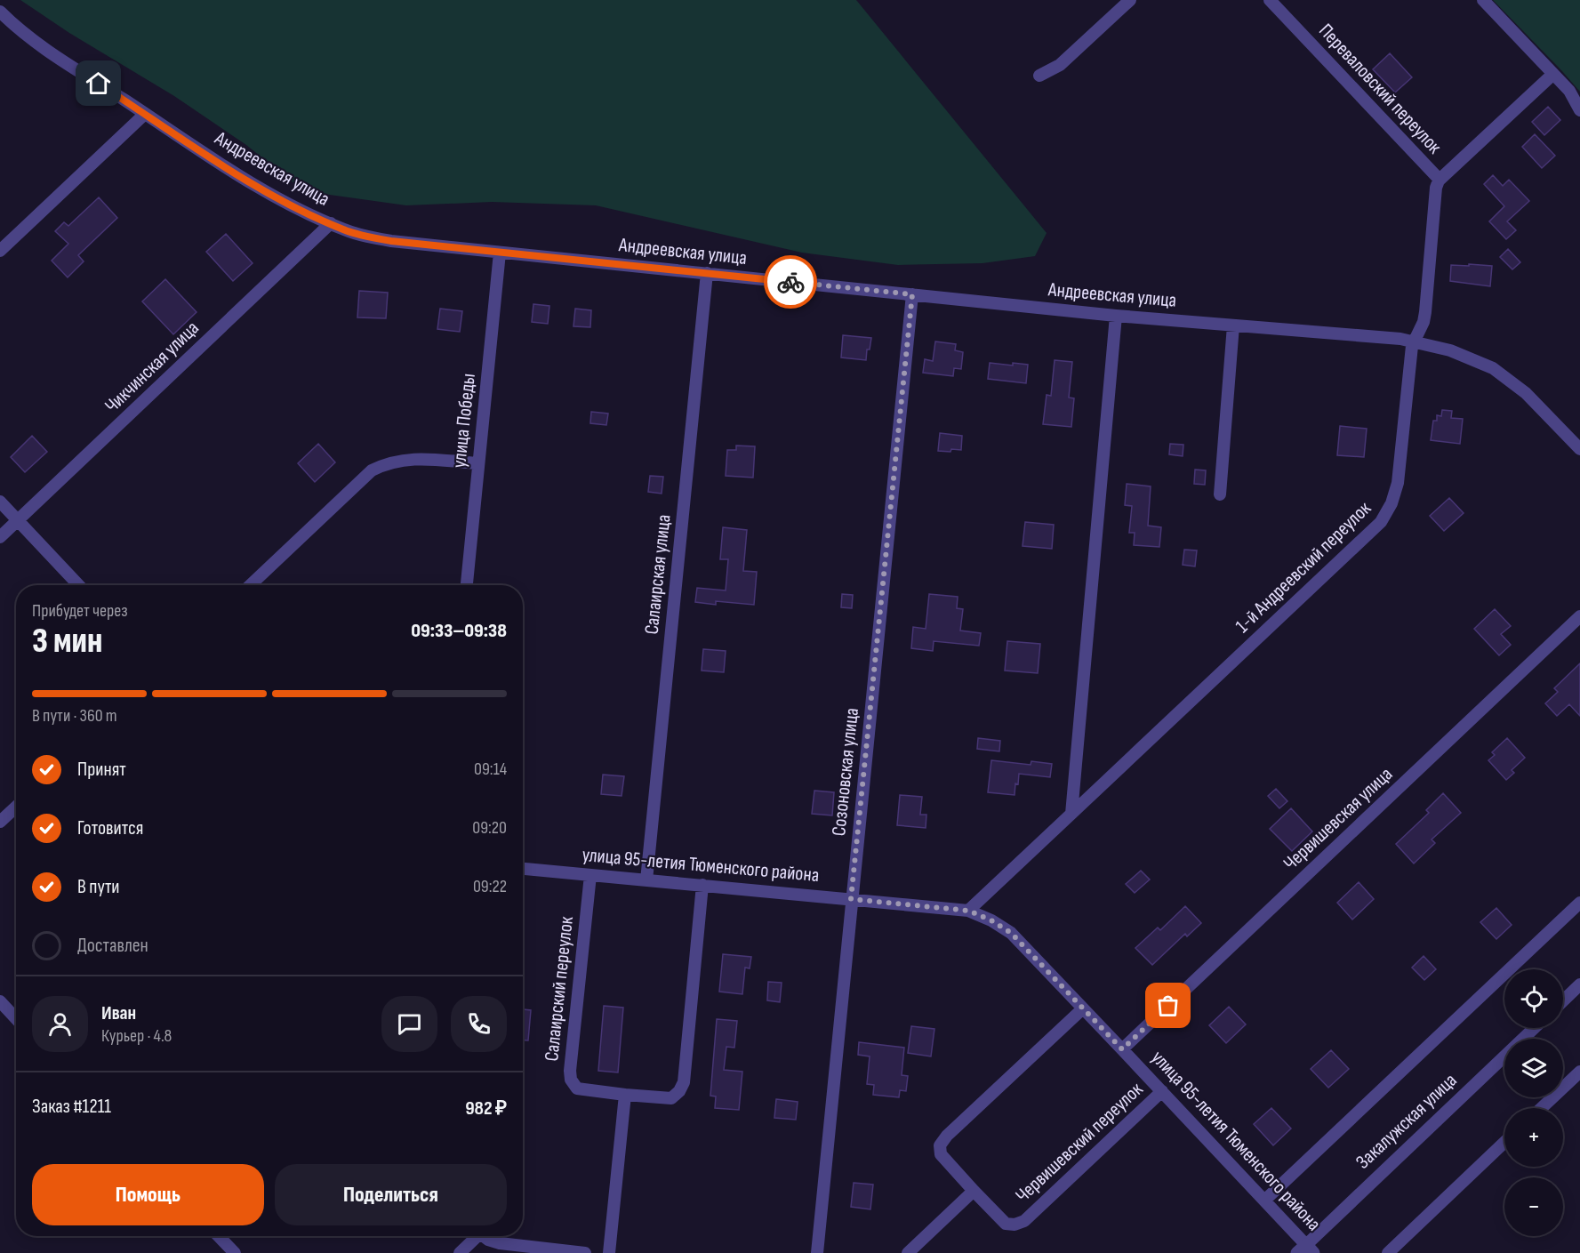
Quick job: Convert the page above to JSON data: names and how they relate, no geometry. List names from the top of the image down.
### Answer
{
  "streets": {
    "street": [
      "Переваловский переулок",
      "Андреевская улица",
      "Чикчинская улица",
      "улица Победы",
      "1-й Андреевский переулок",
      "Салаирская улица",
      "Созоновская улица",
      "Червишевская улица",
      "улица 95-летия Тюменского района",
      "Салаирский переулок",
      "Закалужская улица",
      "Червишевский переулок"
    ]
  },
  "crossings": [
    ["Переваловский переулок", "1-й Андреевский переулок"],
    ["Андреевская улица", "Чикчинская улица"],
    ["Андреевская улица", "улица Победы"],
    ["Андреевская улица", "1-й Андреевский переулок"],
    ["Андреевская улица", "Салаирская улица"],
    ["Андреевская улица", "Созоновская улица"],
    ["1-й Андреевский переулок", "улица 95-летия Тюменского района"],
    ["Салаирская улица", "улица 95-летия Тюменского района"],
    ["Созоновская улица", "улица 95-летия Тюменского района"],
    ["Червишевская улица", "улица 95-летия Тюменского района"],
    ["улица 95-летия Тюменского района", "Салаирский переулок"],
    ["улица 95-летия Тюменского района", "Закалужская улица"],
    ["улица 95-летия Тюменского района", "Червишевский переулок"]
  ],
  "page": {
    "heading": ["3 мин", "Прибудет через", "09:33–09:38"],
    "panel": [
      "Иван",
      "Курьер · 4.8",
      "Заказ #1211",
      "982 ₽"
    ],
    "bar": "В пути · 360 m",
    "list": [
      ["Принят", "09:14"],
      ["Готовится", "09:20"],
      ["В пути", "09:22"],
      "Доставлен"
    ],
    "map_buttons": ["+", "−"],
    "buttons": ["Помощь", "Поделиться"]
  }
}
